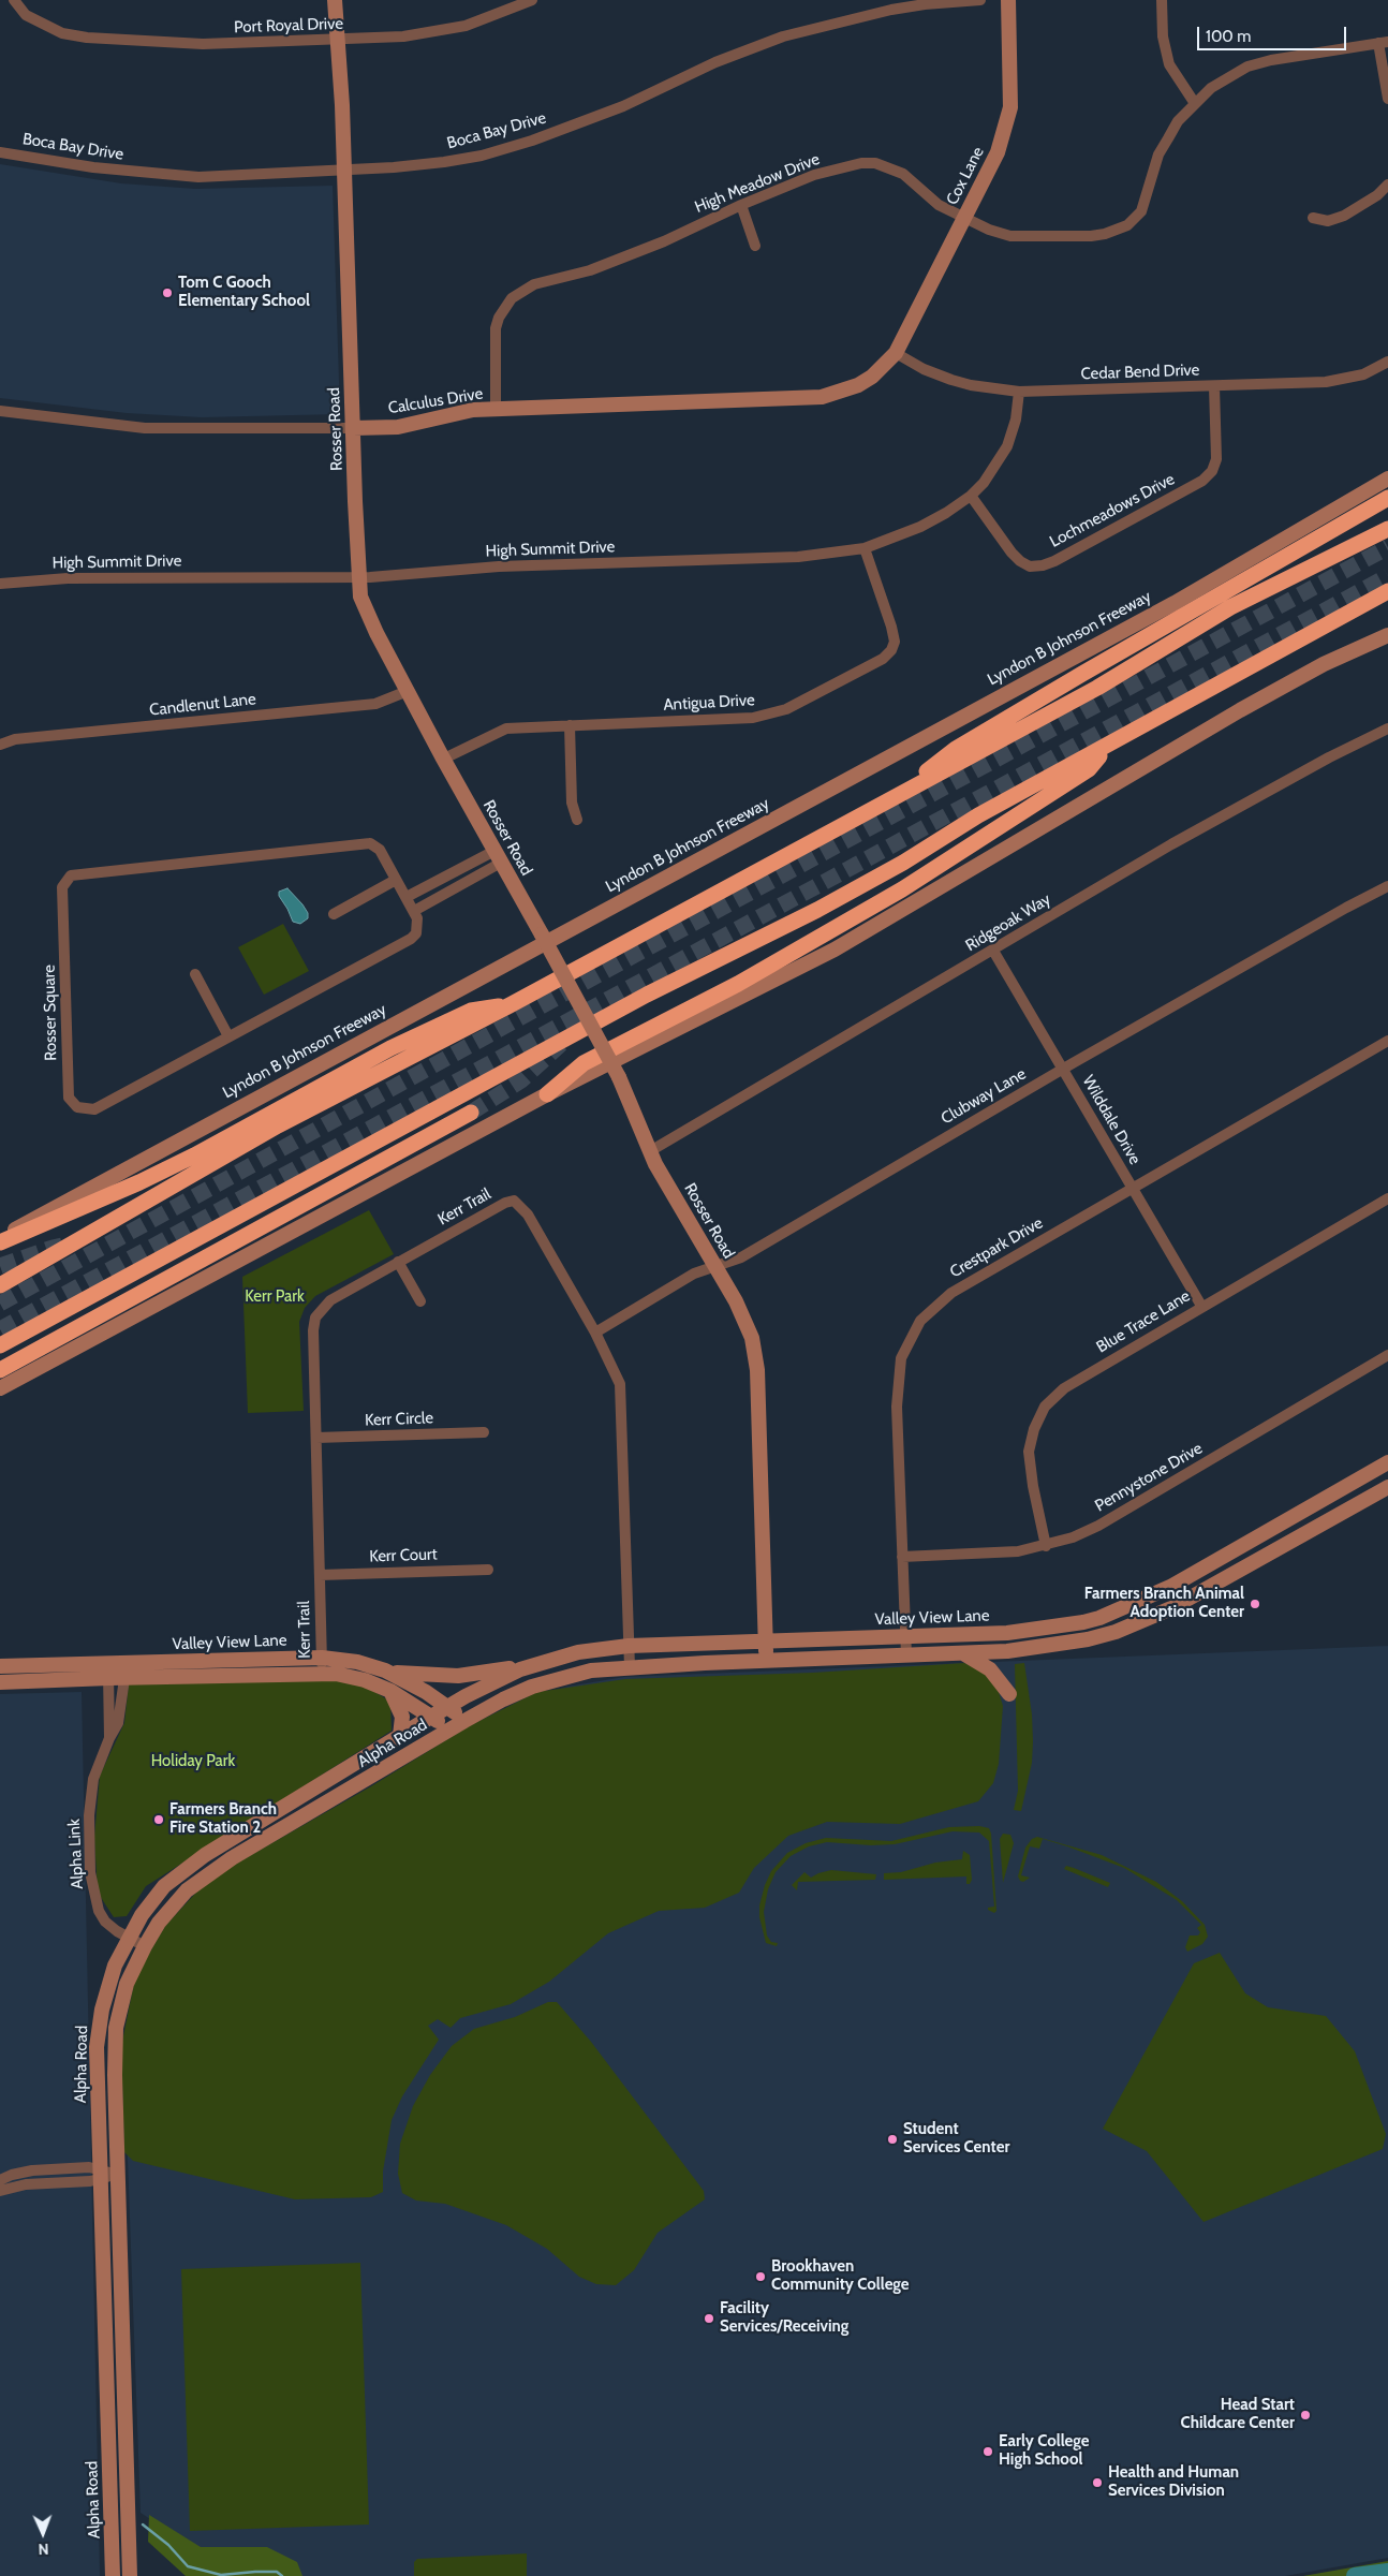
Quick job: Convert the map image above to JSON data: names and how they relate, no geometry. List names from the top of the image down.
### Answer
{
  "streets": {
    "main road": [
      "Cox Lane",
      "Calculus Drive",
      "Rosser Road",
      "Lyndon B Johnson Freeway",
      "Valley View Lane",
      "Alpha Road"
    ],
    "street": [
      "Port Royal Drive",
      "Boca Bay Drive",
      "High Meadow Drive",
      "Cedar Bend Drive",
      "Lochmeadows Drive",
      "High Summit Drive",
      "Antigua Drive",
      "Candlenut Lane",
      "Ridgeoak Way",
      "Rosser Square",
      "Clubway Lane",
      "Wilddale Drive",
      "Kerr Trail",
      "Crestpark Drive",
      "Blue Trace Lane",
      "Kerr Circle",
      "Pennystone Drive",
      "Kerr Court",
      "Alpha Link"
    ]
  },
  "crossings": [
    ["Port Royal Drive", "Rosser Road"],
    ["Boca Bay Drive", "Rosser Road"],
    ["Cox Lane", "High Meadow Drive"],
    ["Cox Lane", "Cedar Bend Drive"],
    ["Cox Lane", "Calculus Drive"],
    ["High Meadow Drive", "Calculus Drive"],
    ["Cedar Bend Drive", "Calculus Drive"],
    ["Cedar Bend Drive", "Lochmeadows Drive"],
    ["Cedar Bend Drive", "High Summit Drive"],
    ["Calculus Drive", "Rosser Road"],
    ["Rosser Road", "High Summit Drive"],
    ["Rosser Road", "Antigua Drive"],
    ["Rosser Road", "Candlenut Lane"],
    ["Rosser Road", "Ridgeoak Way"],
    ["Rosser Road", "Clubway Lane"],
    ["Rosser Road", "Valley View Lane"],
    ["Lochmeadows Drive", "High Summit Drive"],
    ["High Summit Drive", "Antigua Drive"],
    ["Ridgeoak Way", "Wilddale Drive"],
    ["Clubway Lane", "Wilddale Drive"],
    ["Clubway Lane", "Kerr Trail"],
    ["Wilddale Drive", "Crestpark Drive"],
    ["Wilddale Drive", "Blue Trace Lane"],
    ["Kerr Trail", "Kerr Circle"],
    ["Kerr Trail", "Kerr Court"],
    ["Kerr Trail", "Valley View Lane"],
    ["Crestpark Drive", "Pennystone Drive"],
    ["Crestpark Drive", "Valley View Lane"],
    ["Blue Trace Lane", "Pennystone Drive"],
    ["Valley View Lane", "Alpha Road"],
    ["Valley View Lane", "Alpha Link"],
    ["Alpha Road", "Alpha Link"]
  ],
  "parks": ["Kerr Park", "Holiday Park"],
  "places": [
    "Tom C Gooch Elementary School",
    "Farmers Branch Animal Adoption Center",
    "Farmers Branch Fire Station 2",
    "Student Services Center",
    "Brookhaven Community College",
    "Facility Services/Receiving",
    "Head Start Childcare Center",
    "Early College High School",
    "Health and Human Services Division"
  ],
  "scale_bar": "100 m",
  "north": "bottom"
}
